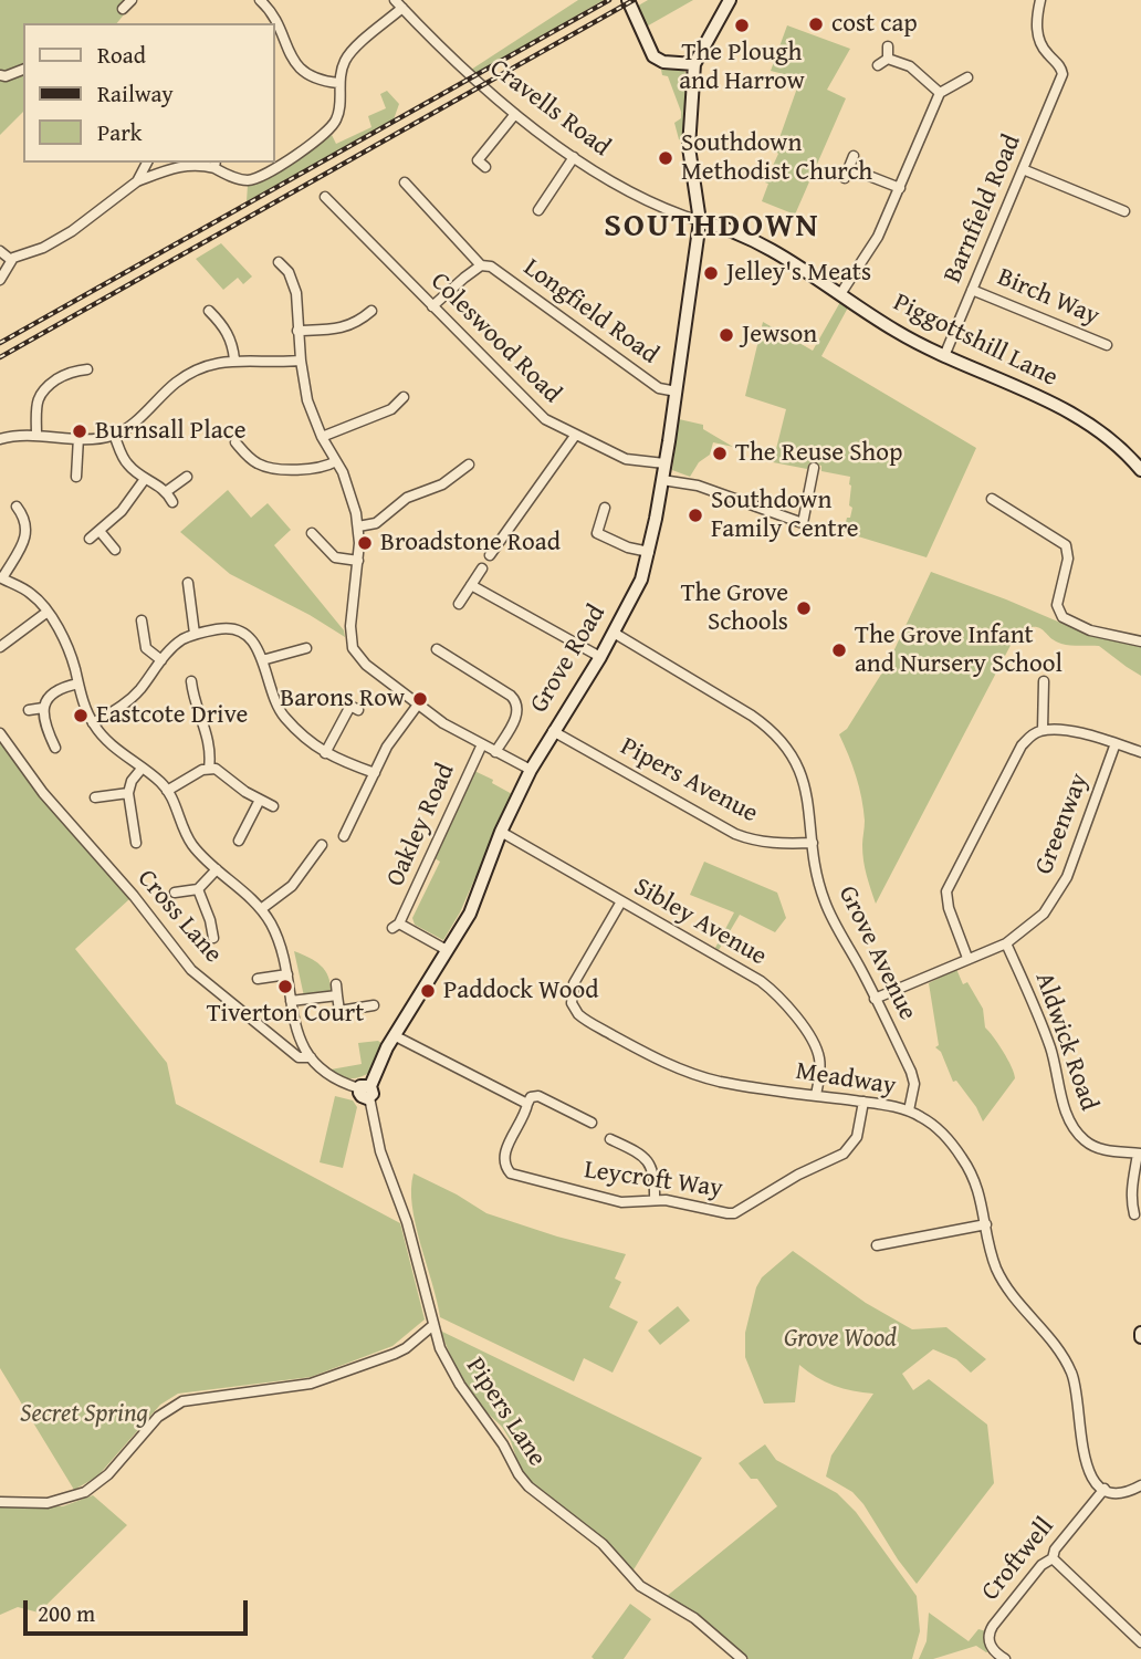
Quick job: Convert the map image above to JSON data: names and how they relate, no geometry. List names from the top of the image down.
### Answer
{
  "streets": {
    "street": [
      "Cravells Road",
      "Barnfield Road",
      "Birch Way",
      "Longfield Road",
      "Coleswood Road",
      "Piggottshill Lane",
      "Grove Road",
      "Pipers Avenue",
      "Greenway",
      "Oakley Road",
      "Cross Lane",
      "Sibley Avenue",
      "Grove Avenue",
      "Aldwick Road",
      "Meadway",
      "Leycroft Way",
      "Pipers Lane",
      "Croftwell"
    ]
  },
  "crossings": [
    ["Cravells Road", "Piggottshill Lane"],
    ["Cravells Road", "Grove Road"],
    ["Barnfield Road", "Birch Way"],
    ["Barnfield Road", "Piggottshill Lane"],
    ["Longfield Road", "Grove Road"],
    ["Coleswood Road", "Grove Road"],
    ["Piggottshill Lane", "Grove Road"],
    ["Grove Road", "Pipers Avenue"],
    ["Grove Road", "Oakley Road"],
    ["Grove Road", "Cross Lane"],
    ["Grove Road", "Sibley Avenue"],
    ["Grove Road", "Grove Avenue"],
    ["Grove Road", "Pipers Lane"],
    ["Pipers Avenue", "Grove Avenue"],
    ["Greenway", "Grove Avenue"],
    ["Greenway", "Aldwick Road"],
    ["Cross Lane", "Pipers Lane"],
    ["Sibley Avenue", "Meadway"],
    ["Grove Avenue", "Meadway"],
    ["Meadway", "Leycroft Way"],
    ["Meadway", "Croftwell"]
  ],
  "districts": ["SOUTHDOWN"],
  "parks": ["Grove Wood", "Secret Spring"],
  "places": [
    "cost cap",
    "The Plough and Harrow",
    "Southdown Methodist Church",
    "Jelley's Meats",
    "Jewson",
    "Burnsall Place",
    "The Reuse Shop",
    "Southdown Family Centre",
    "Broadstone Road",
    "The Grove Schools",
    "The Grove Infant and Nursery School",
    "Barons Row",
    "Eastcote Drive",
    "Tiverton Court",
    "Paddock Wood"
  ],
  "legend": ["Road", "Railway", "Park"],
  "scale_bar": "200 m"
}
